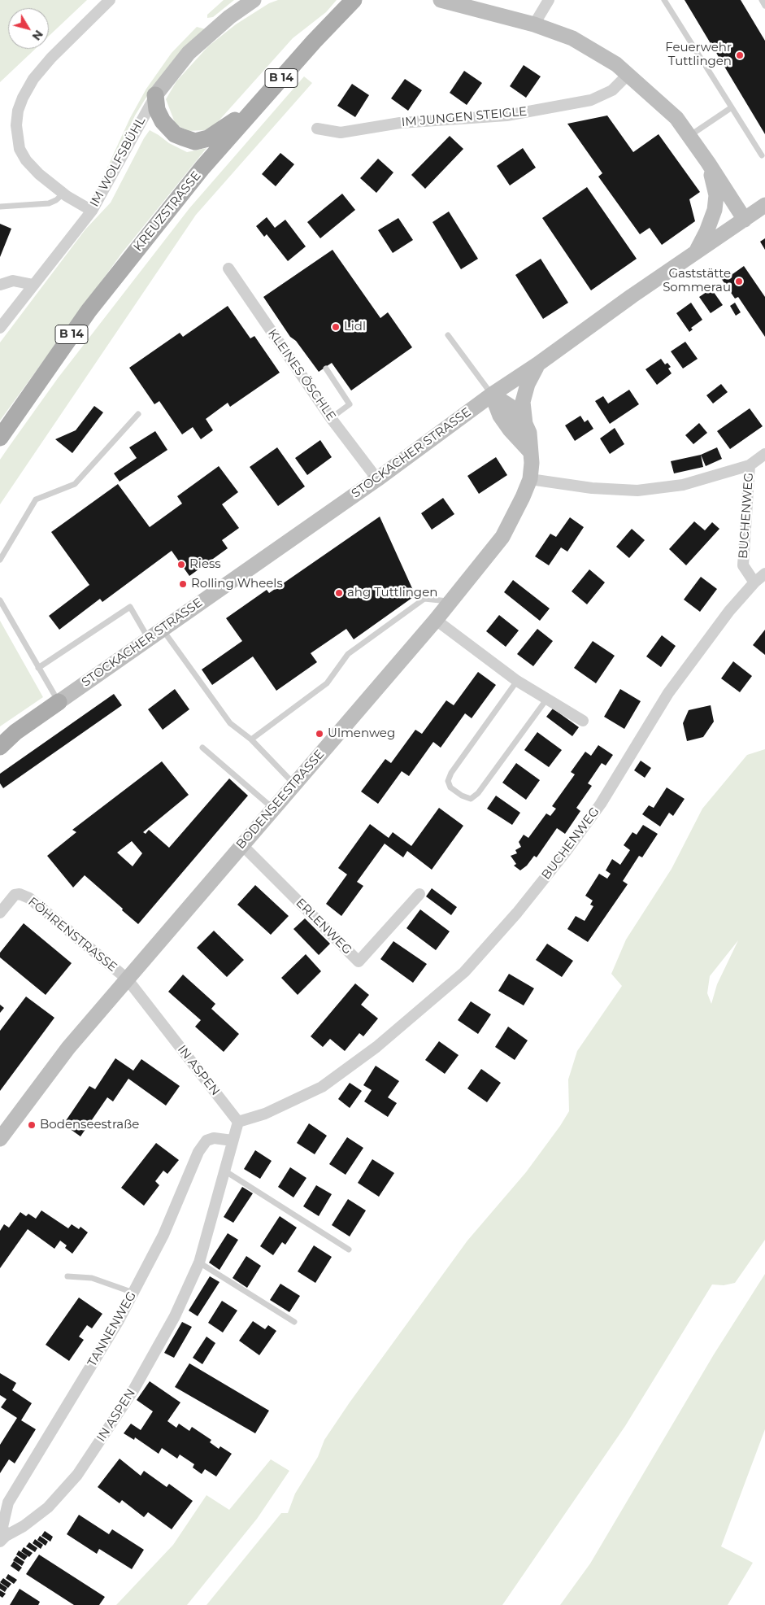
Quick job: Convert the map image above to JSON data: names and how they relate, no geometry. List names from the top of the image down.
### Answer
{
  "streets": {
    "main road": ["B 14", "KREUZSTRASSE"],
    "street": [
      "IM JUNGEN STEIGLE",
      "IM WOLFSBÜHL",
      "KLEINES ÖSCHLE",
      "STOCKACHER STRASSE",
      "BUCHENWEG",
      "BODENSEESTRASSE",
      "ERLENWEG",
      "FÖHRENSTRASSE",
      "IN ASPEN",
      "TANNENWEG"
    ]
  },
  "crossings": [
    ["KLEINES ÖSCHLE", "STOCKACHER STRASSE"],
    ["STOCKACHER STRASSE", "BODENSEESTRASSE"],
    ["BUCHENWEG", "IN ASPEN"],
    ["BODENSEESTRASSE", "ERLENWEG"],
    ["BODENSEESTRASSE", "FÖHRENSTRASSE"],
    ["BODENSEESTRASSE", "IN ASPEN"],
    ["FÖHRENSTRASSE", "IN ASPEN"],
    ["IN ASPEN", "TANNENWEG"]
  ],
  "places": [
    "Feuerwehr Tuttlingen",
    "Gaststätte Sommerau",
    "Lidl",
    "Riess",
    "Rolling Wheels",
    "ahg Tuttlingen",
    "Ulmenweg",
    "Bodenseestraße"
  ],
  "north": "bottom right"
}
